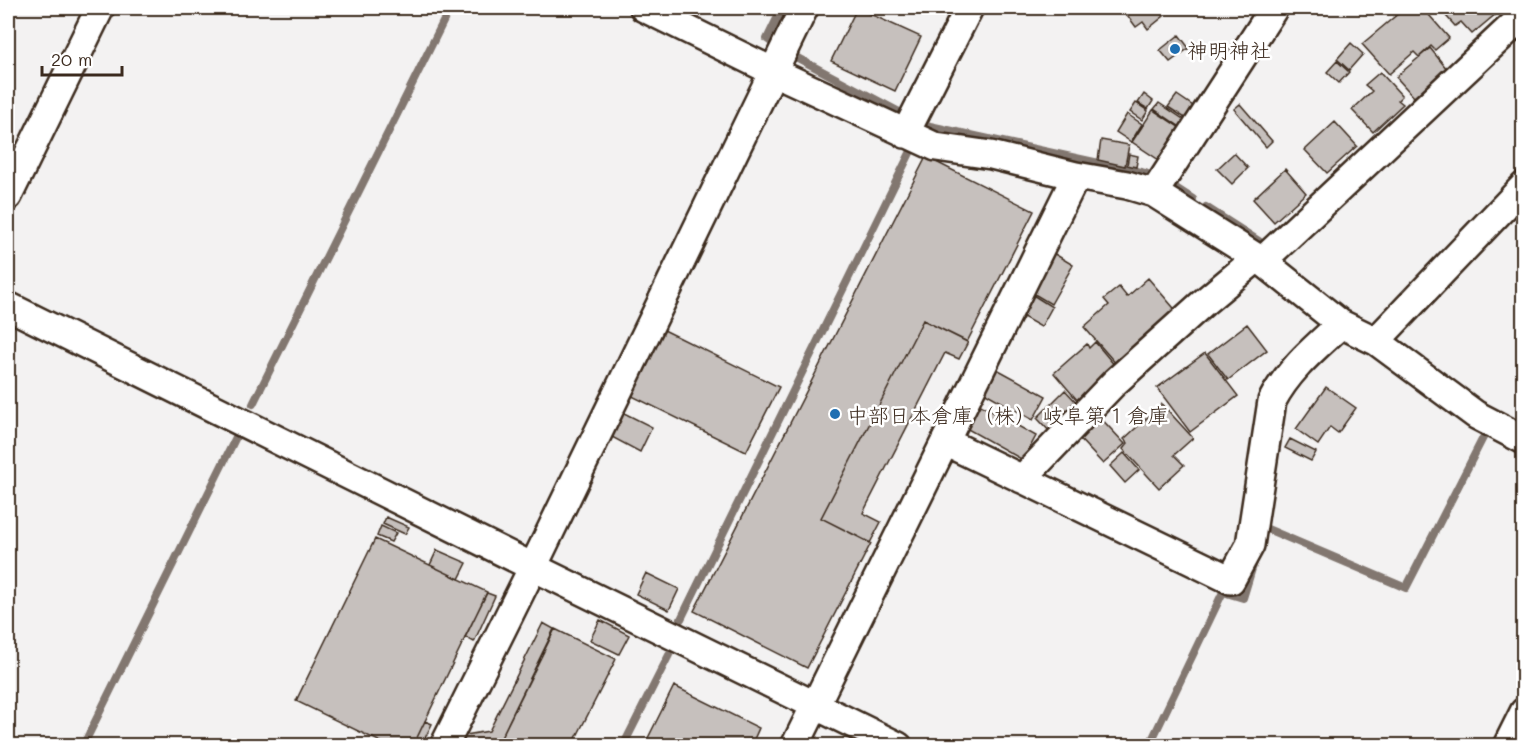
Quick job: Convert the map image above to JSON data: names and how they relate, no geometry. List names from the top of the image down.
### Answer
{
  "places": ["神明神社", "中部日本倉庫（株） 岐阜第１倉庫"],
  "scale_bar": "20 m"
}
